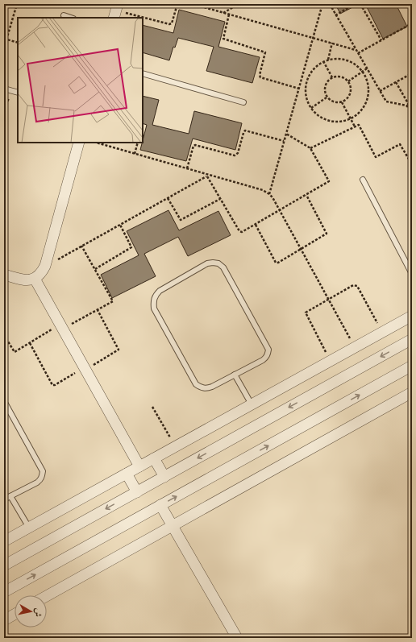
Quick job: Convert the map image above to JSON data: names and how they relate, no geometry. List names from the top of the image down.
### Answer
{
  "north": "right"
}
